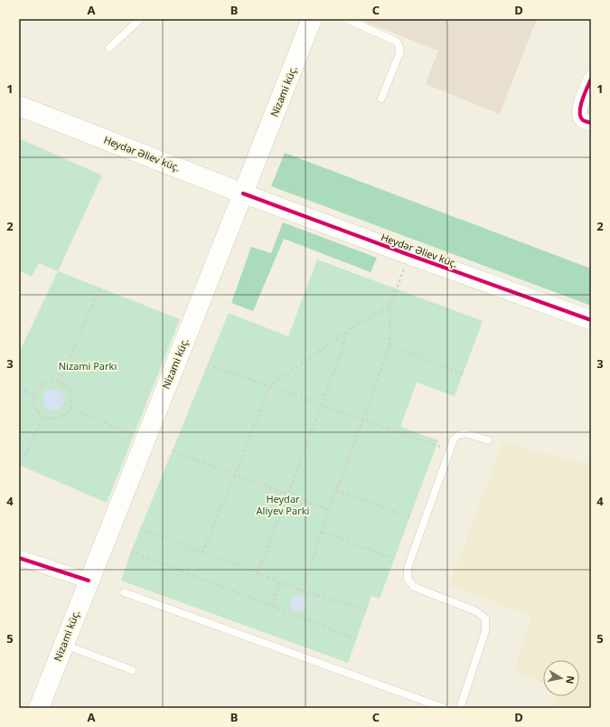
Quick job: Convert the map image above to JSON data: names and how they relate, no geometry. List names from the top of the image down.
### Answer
{
  "streets": {
    "main road": ["Nizami küç.", "Heydər Əliev küç."]
  },
  "crossings": [
    ["Nizami küç.", "Heydər Əliev küç."]
  ],
  "parks": ["Nizami Parkı", "Heydar Aliyev Parki"],
  "north": "right",
  "grid": {
    "columns": [
      "A",
      "B",
      "C",
      "D"
    ],
    "rows": [
      "1",
      "2",
      "3",
      "4",
      "5"
    ]
  }
}
